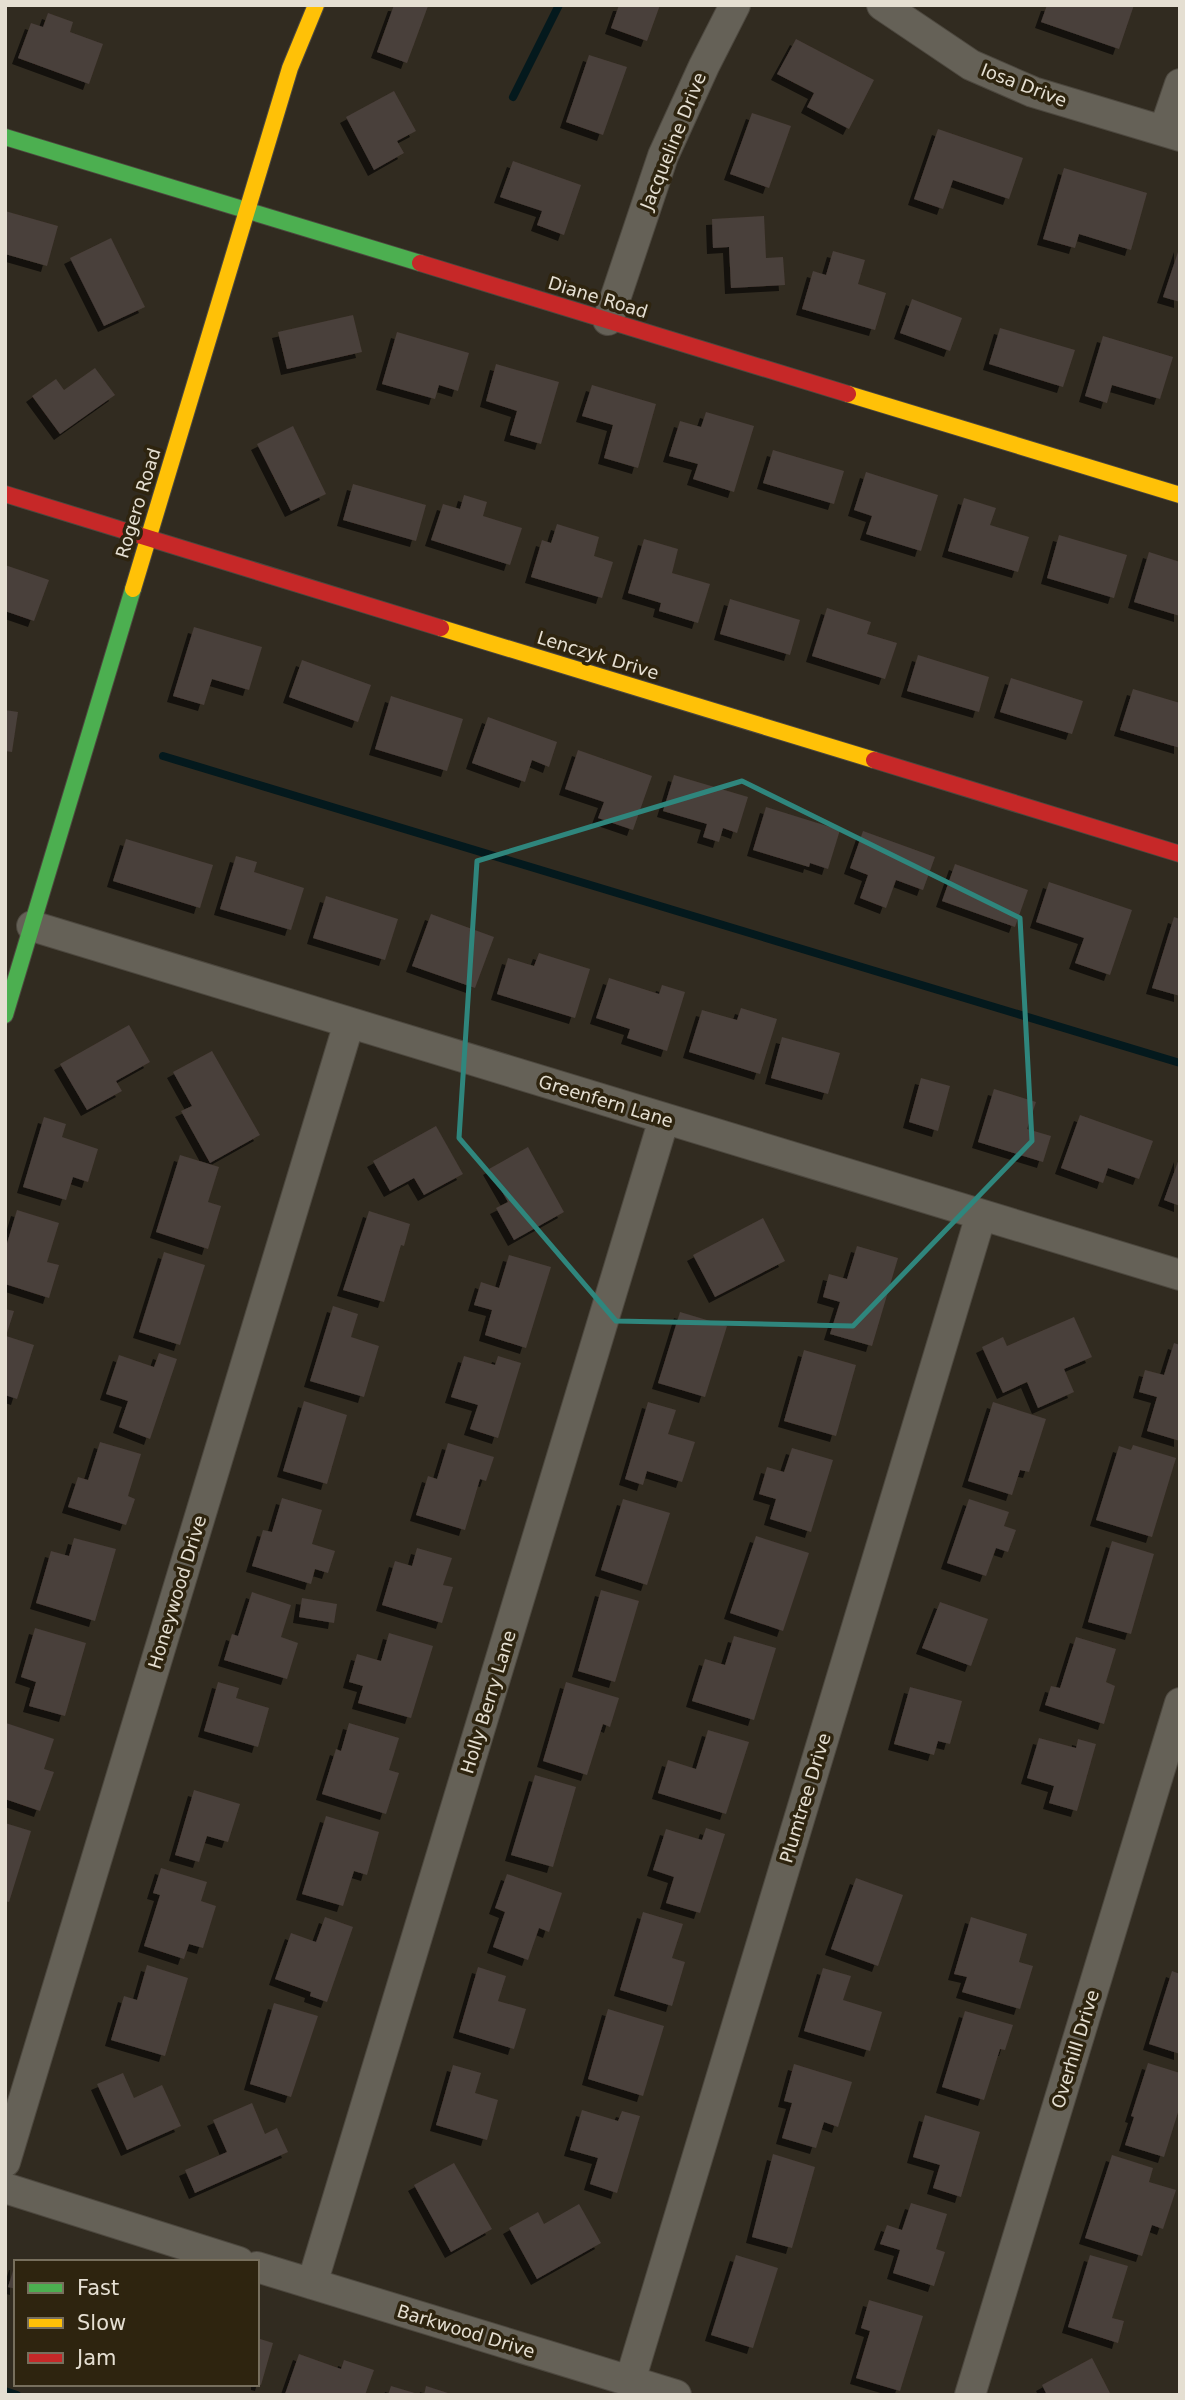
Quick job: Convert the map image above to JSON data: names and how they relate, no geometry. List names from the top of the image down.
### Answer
{
  "streets": {
    "street": [
      "Iosa Drive",
      "Jacqueline Drive",
      "Diane Road",
      "Rogero Road",
      "Lenczyk Drive",
      "Greenfern Lane",
      "Honeywood Drive",
      "Holly Berry Lane",
      "Plumtree Drive",
      "Overhill Drive",
      "Barkwood Drive"
    ]
  },
  "crossings": [
    ["Jacqueline Drive", "Diane Road"],
    ["Diane Road", "Rogero Road"],
    ["Rogero Road", "Lenczyk Drive"],
    ["Rogero Road", "Greenfern Lane"],
    ["Greenfern Lane", "Honeywood Drive"],
    ["Greenfern Lane", "Holly Berry Lane"],
    ["Greenfern Lane", "Plumtree Drive"],
    ["Holly Berry Lane", "Barkwood Drive"],
    ["Plumtree Drive", "Barkwood Drive"]
  ],
  "legend": ["Fast", "Slow", "Jam"]
}
